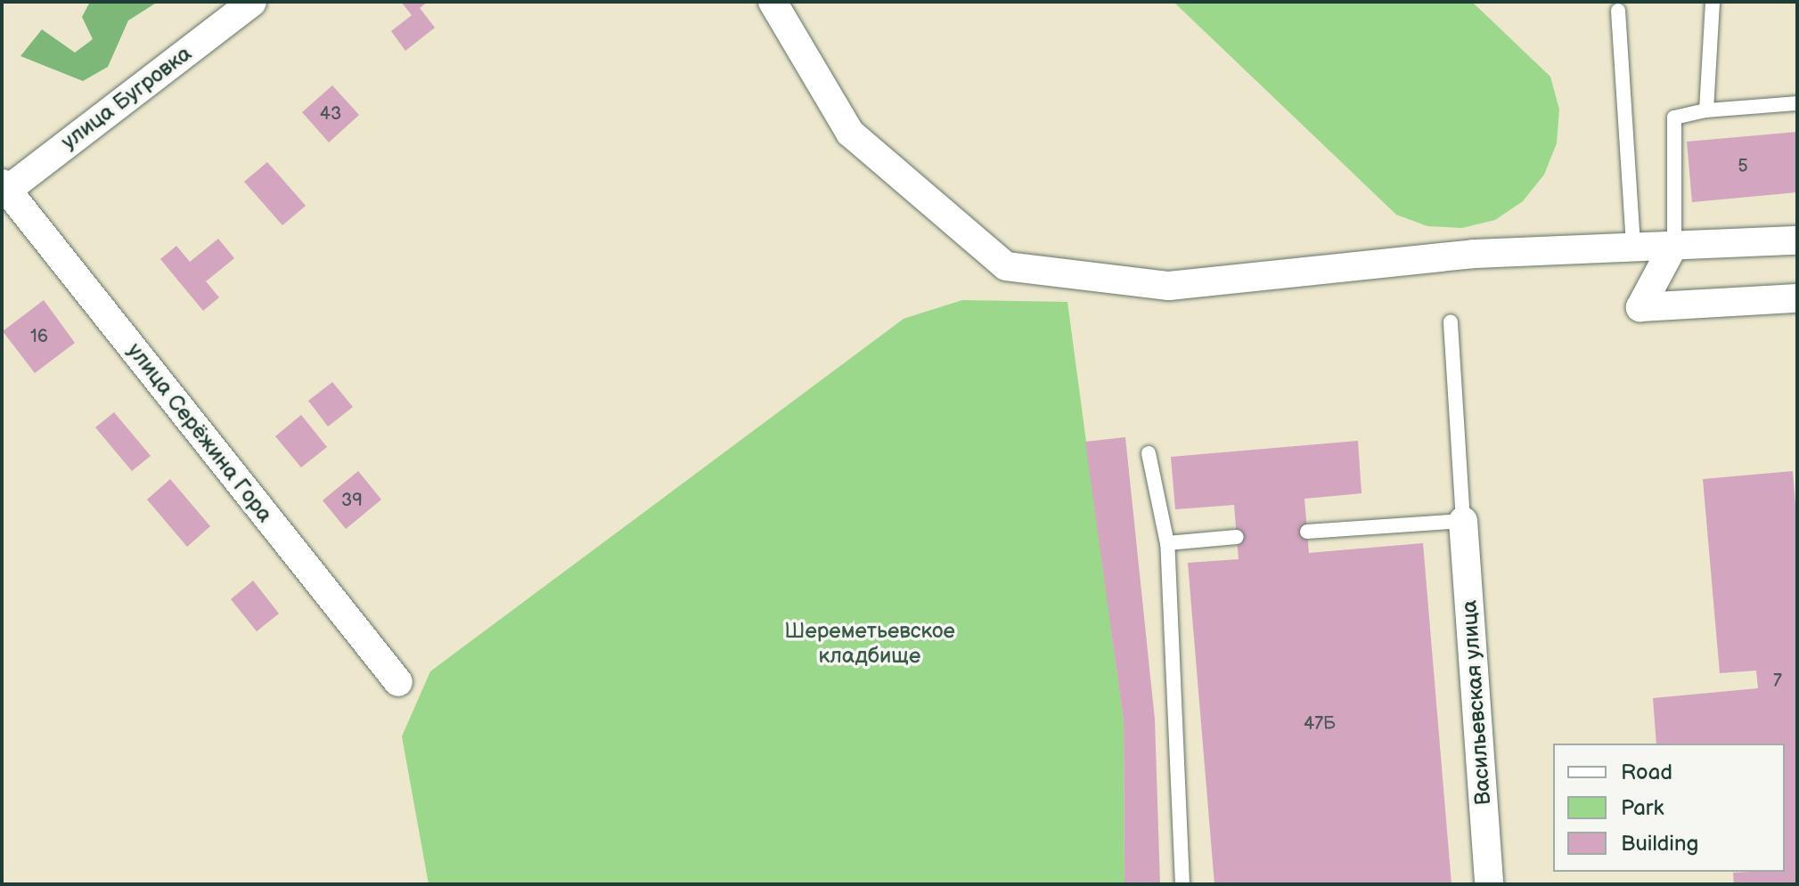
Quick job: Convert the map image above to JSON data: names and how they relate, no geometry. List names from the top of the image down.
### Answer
{
  "streets": {
    "street": ["улица Бугровка", "улица Серёжина Гора", "Васильевская улица"]
  },
  "crossings": [
    ["улица Бугровка", "улица Серёжина Гора"]
  ],
  "parks": ["Шереметьевское кладбище"],
  "house_numbers": [
    "43",
    "5",
    "16",
    "39",
    "7",
    "47Б"
  ],
  "legend": ["Road", "Park", "Building"]
}
